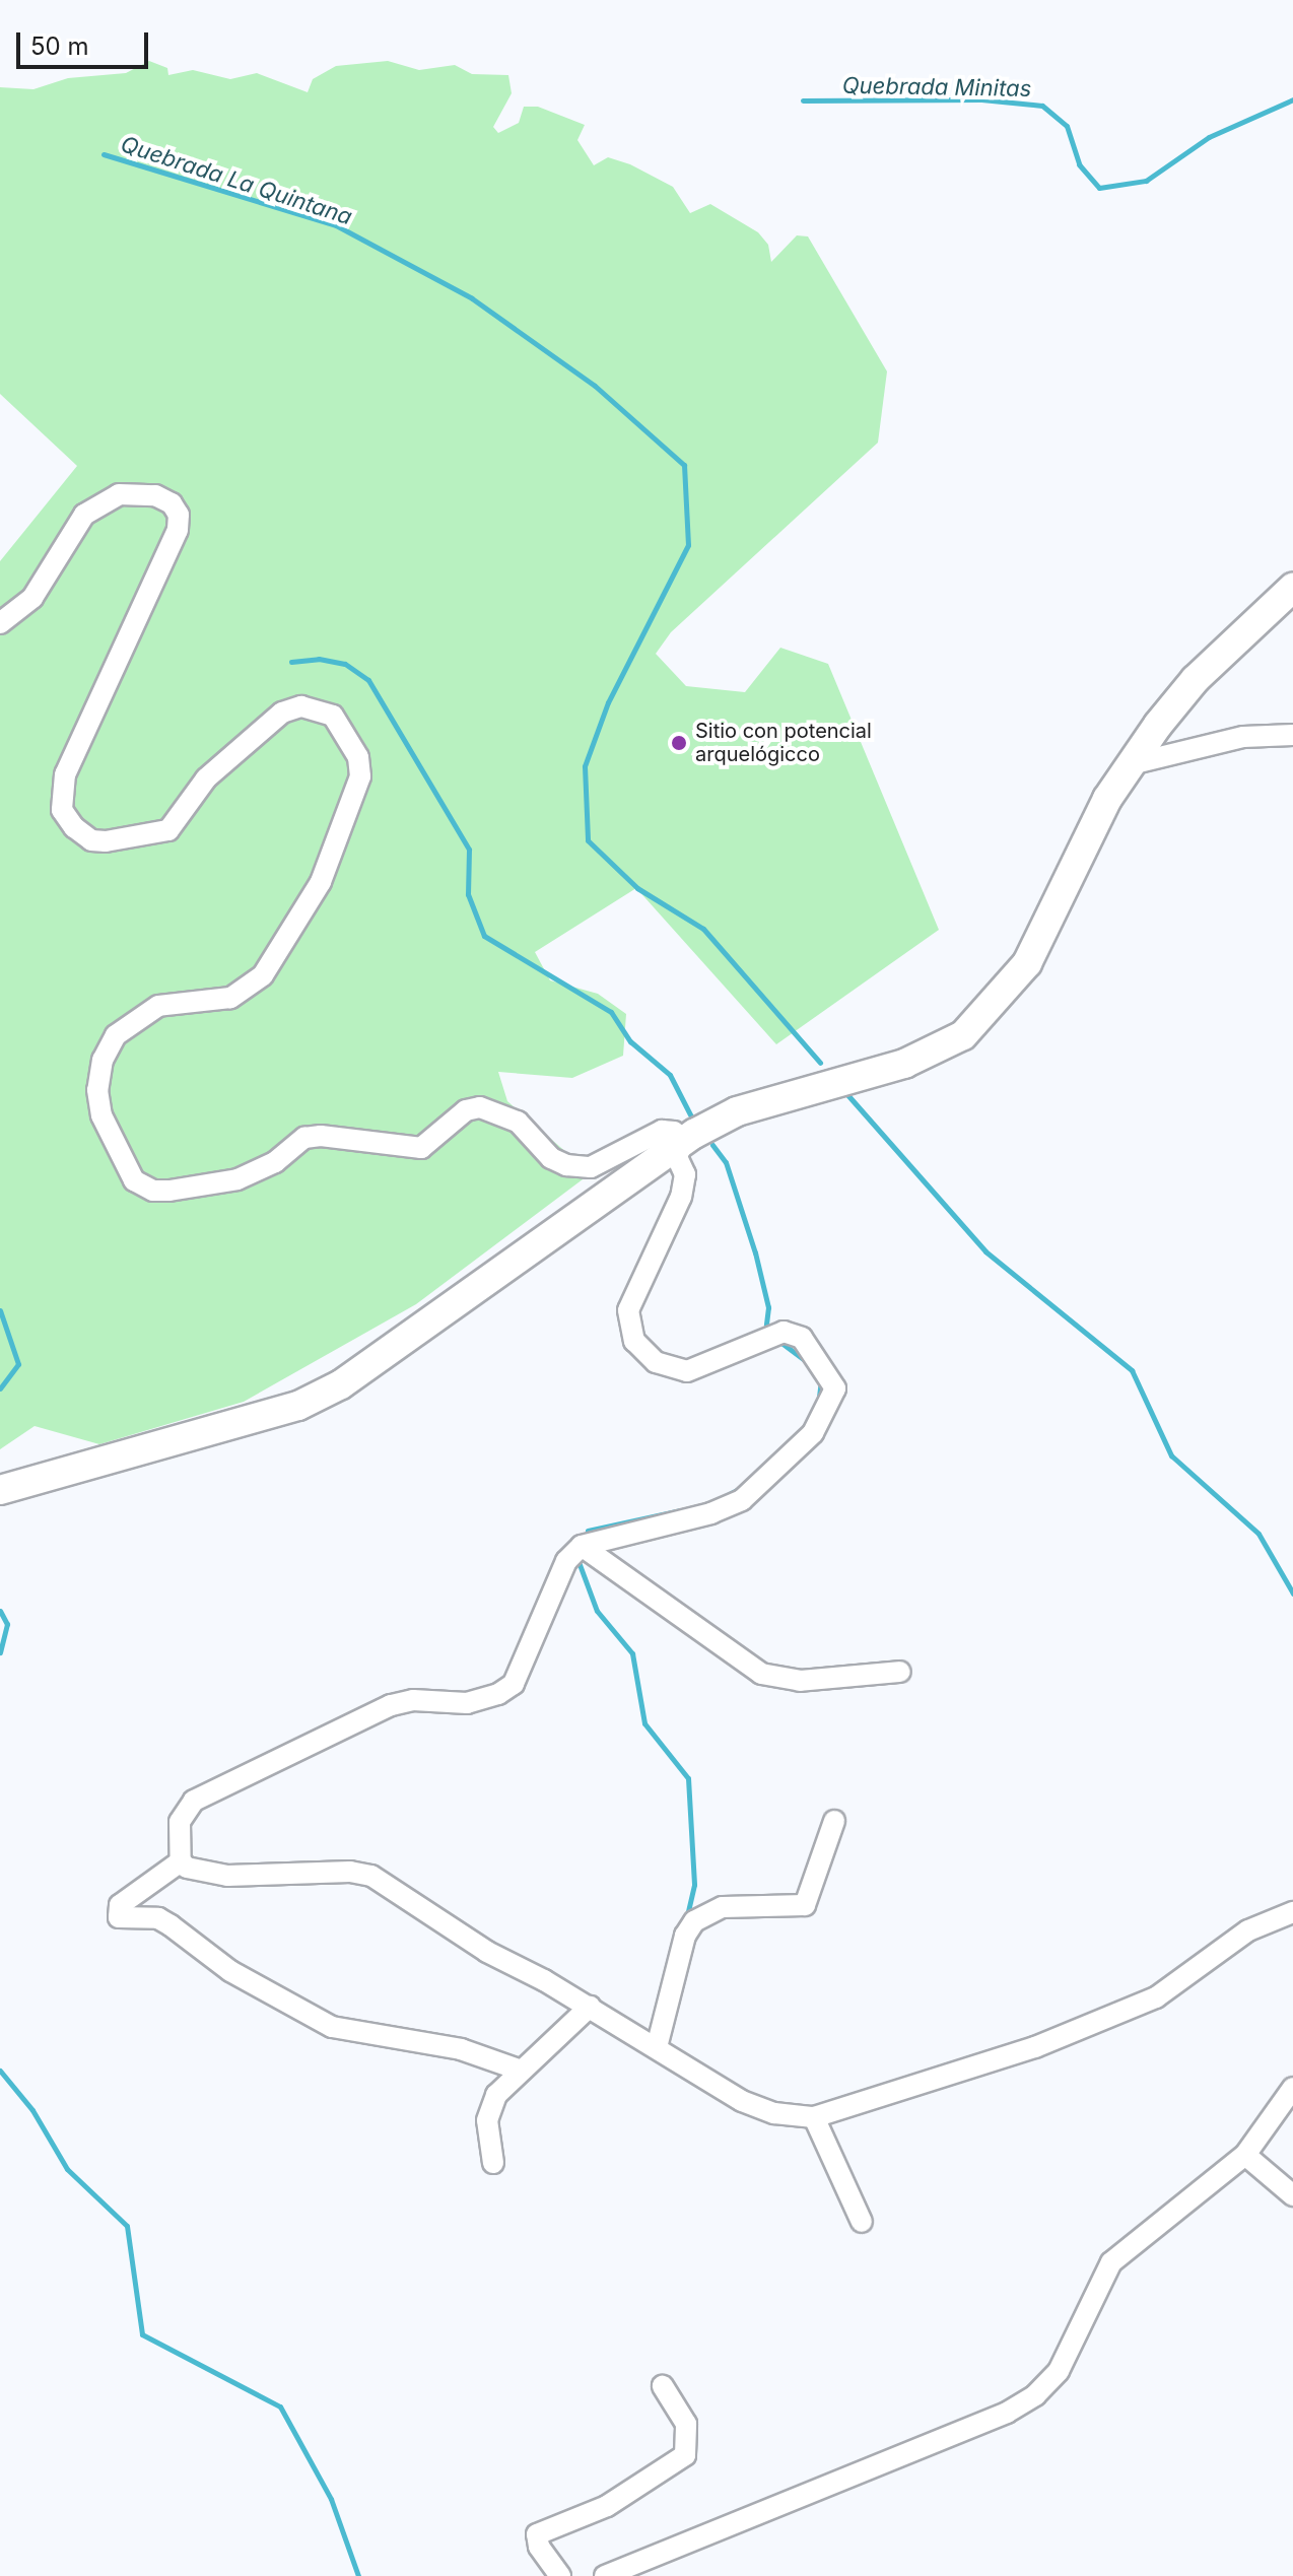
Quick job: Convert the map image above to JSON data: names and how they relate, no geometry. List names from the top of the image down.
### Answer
{
  "water": ["Quebrada Minitas", "Quebrada La Quintana"],
  "places": ["Sitio con potencial arquelógicco"],
  "scale_bar": "50 m"
}
